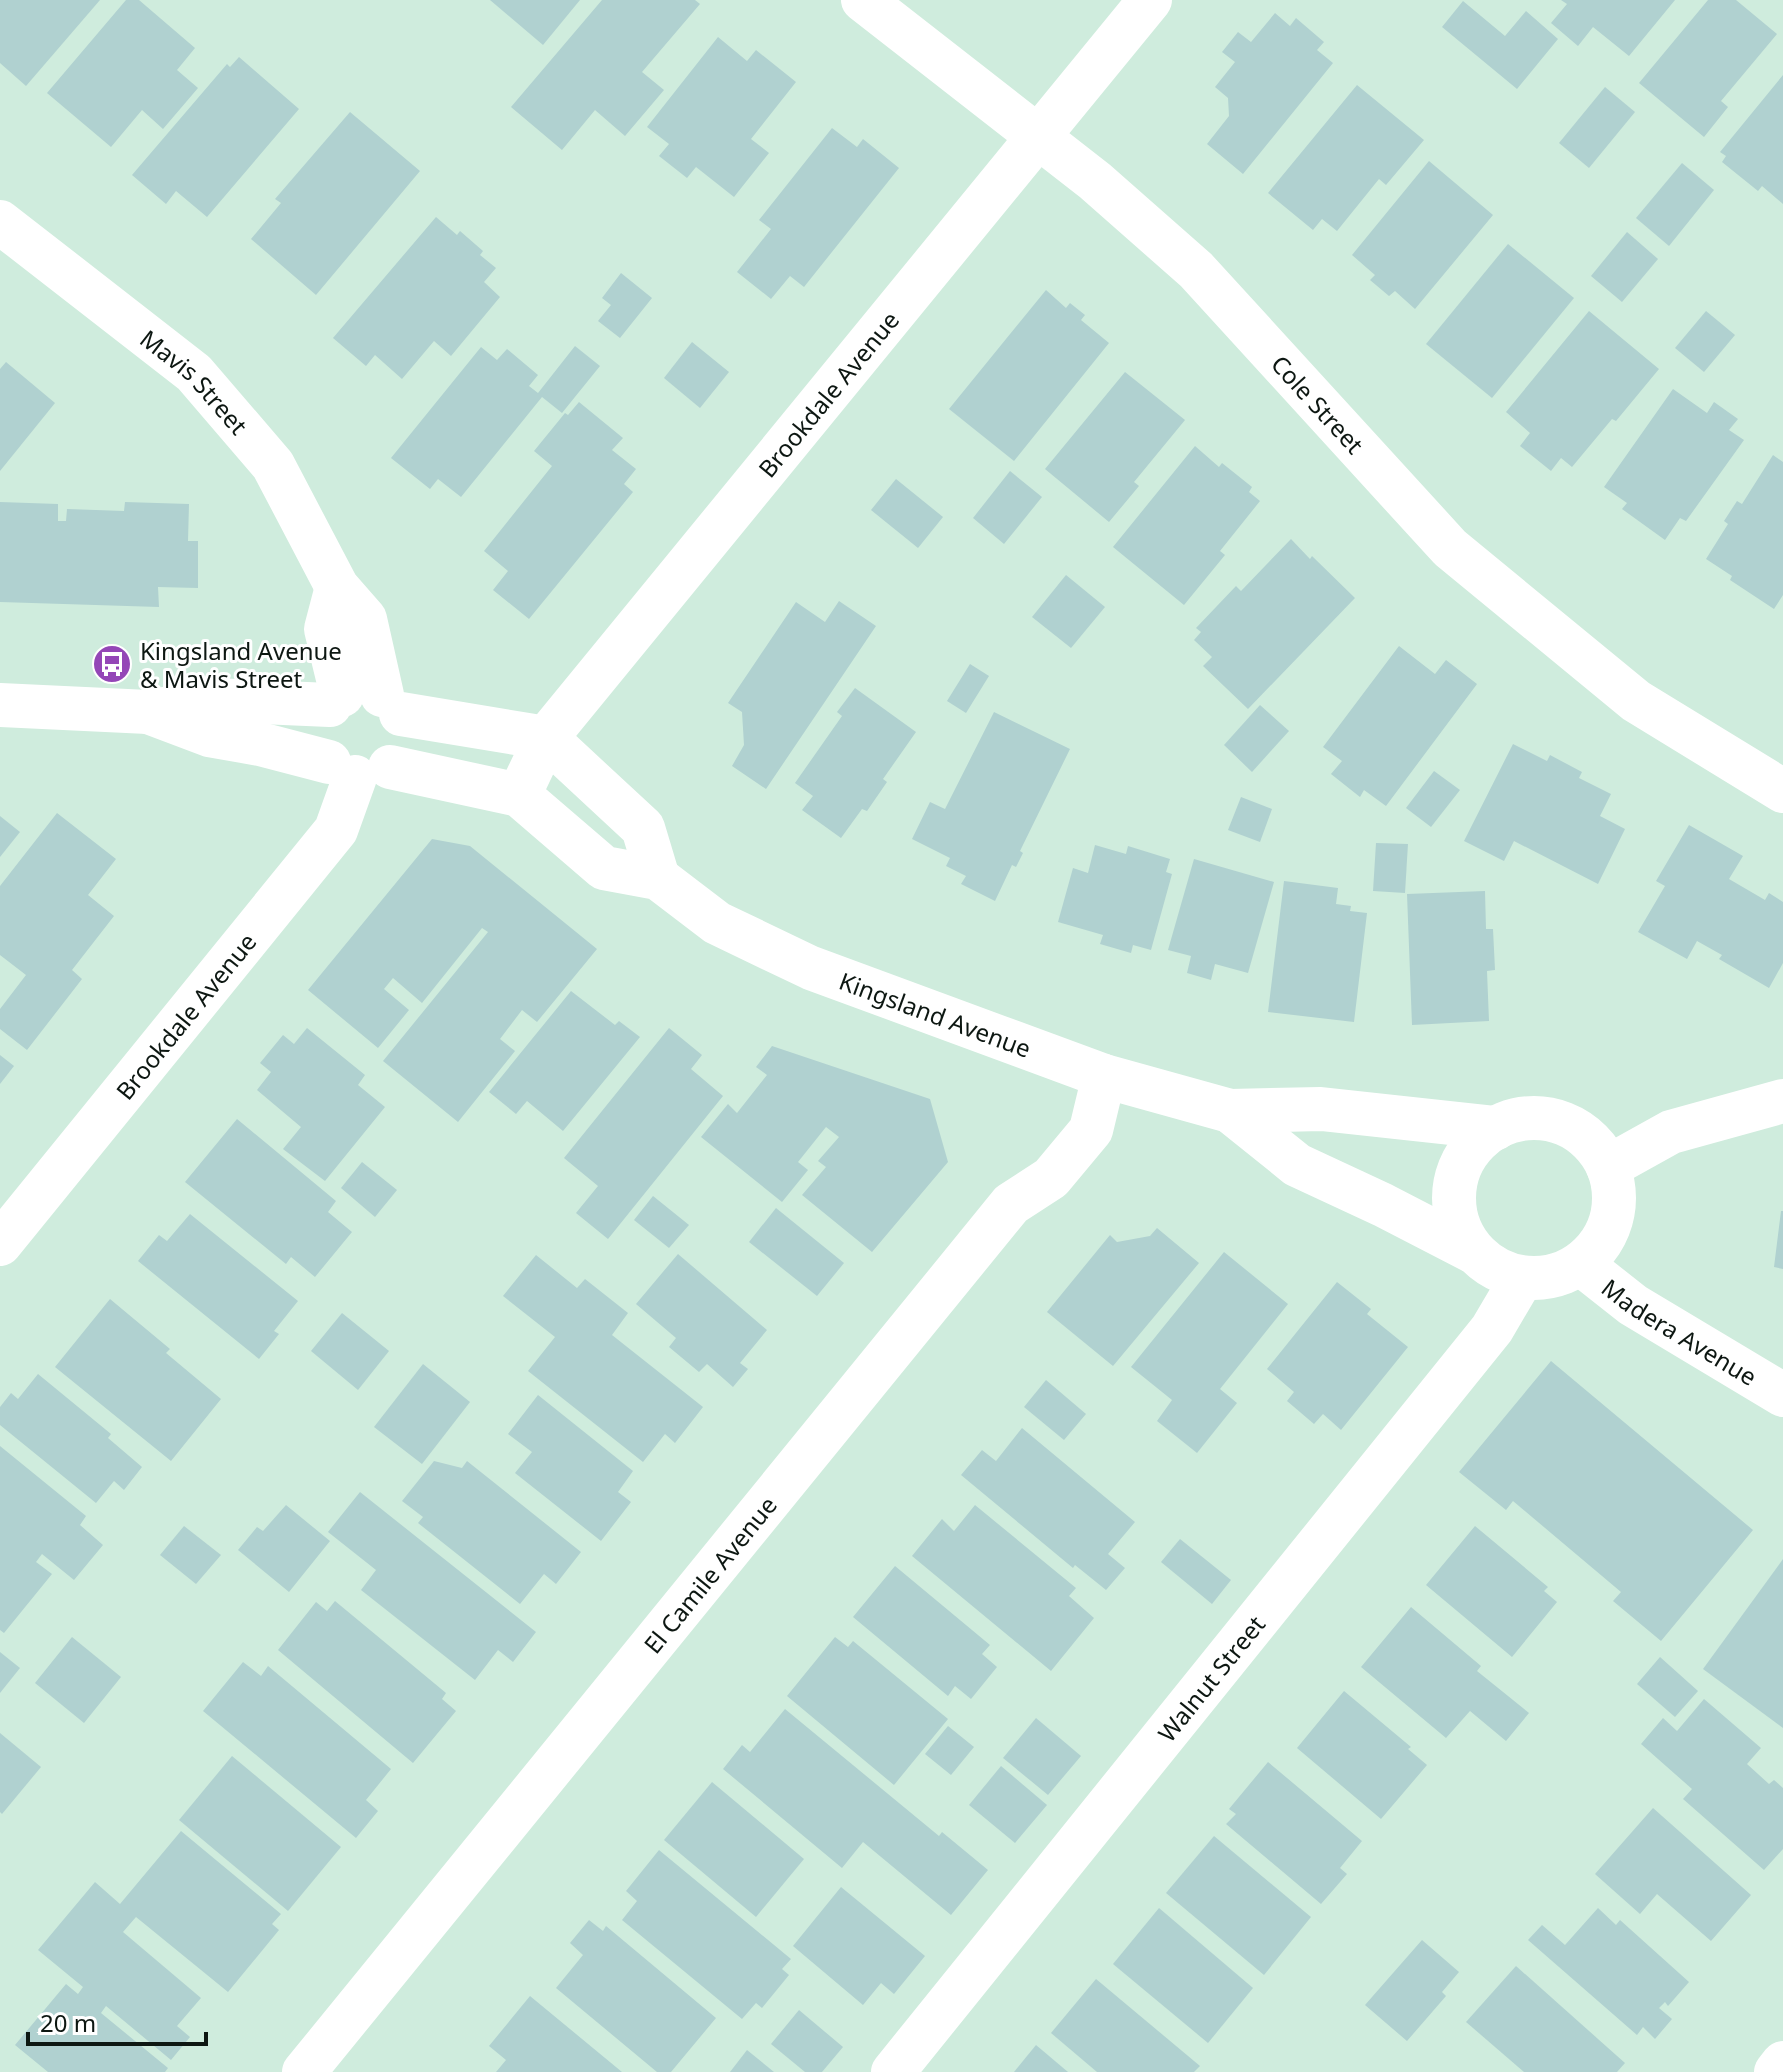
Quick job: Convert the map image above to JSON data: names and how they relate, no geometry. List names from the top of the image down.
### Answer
{
  "streets": {
    "street": [
      "Mavis Street",
      "Brookdale Avenue",
      "Cole Street",
      "Kingsland Avenue",
      "Madera Avenue",
      "El Camile Avenue",
      "Walnut Street"
    ]
  },
  "crossings": [
    ["Mavis Street", "Brookdale Avenue"],
    ["Mavis Street", "Kingsland Avenue"],
    ["Brookdale Avenue", "Cole Street"],
    ["Brookdale Avenue", "Kingsland Avenue"],
    ["Kingsland Avenue", "Madera Avenue"],
    ["Kingsland Avenue", "El Camile Avenue"],
    ["Kingsland Avenue", "Walnut Street"],
    ["Madera Avenue", "Walnut Street"]
  ],
  "places": {
    "bus stop": ["Kingsland Avenue & Mavis Street"]
  },
  "scale_bar": "20 m"
}
